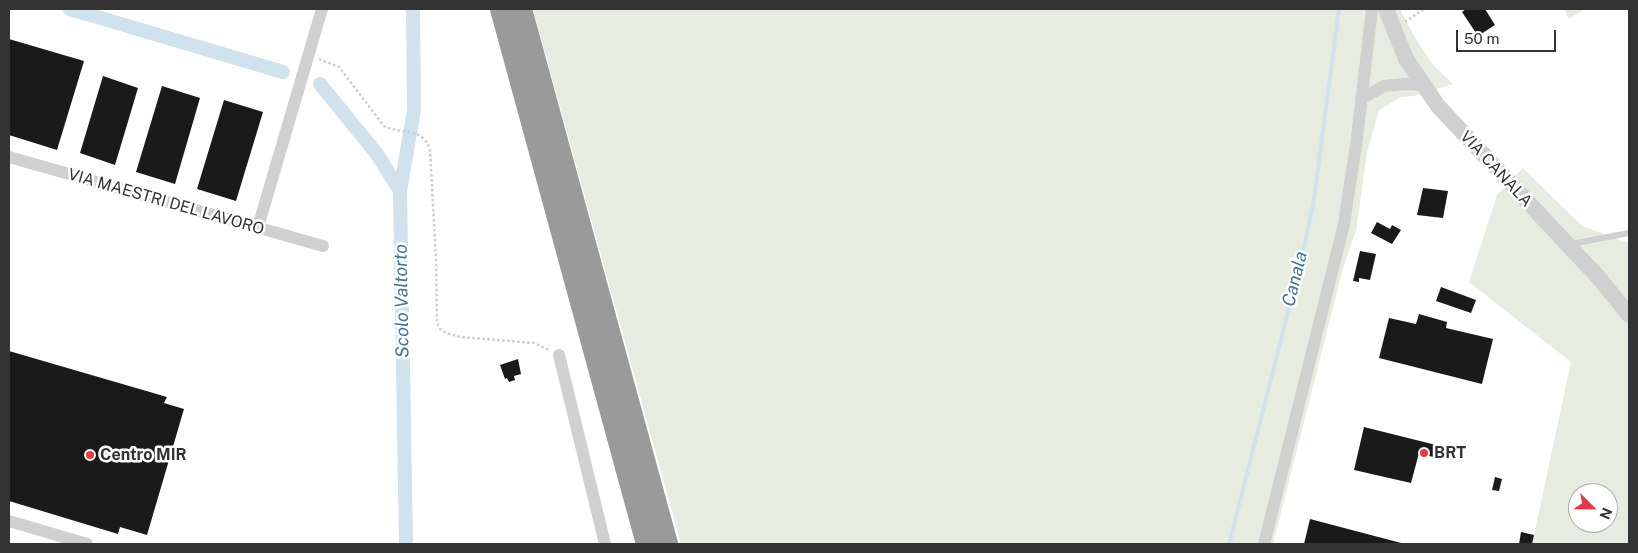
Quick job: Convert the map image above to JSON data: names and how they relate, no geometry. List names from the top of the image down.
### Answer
{
  "streets": {
    "street": ["VIA CANALA", "VIA MAESTRI DEL LAVORO"]
  },
  "water": ["Canala", "Scolo Valtorto"],
  "places": ["BRT", "Centro MIR"],
  "scale_bar": "50 m",
  "north": "bottom right"
}
